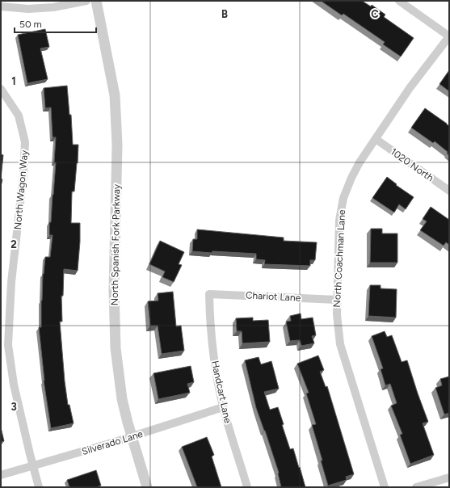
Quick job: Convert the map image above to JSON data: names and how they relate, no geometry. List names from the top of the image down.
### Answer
{
  "streets": {
    "street": [
      "1020 North",
      "North Wagon Way",
      "North Spanish Fork Parkway",
      "North Coachman Lane",
      "Chariot Lane",
      "Handcart Lane",
      "Silverado Lane"
    ]
  },
  "crossings": [
    ["1020 North", "North Coachman Lane"],
    ["North Wagon Way", "Silverado Lane"],
    ["North Spanish Fork Parkway", "Silverado Lane"],
    ["North Coachman Lane", "Chariot Lane"],
    ["Chariot Lane", "Handcart Lane"],
    ["Handcart Lane", "Silverado Lane"]
  ],
  "scale_bar": "50 m",
  "grid": {
    "columns": ["B", "C"],
    "rows": ["1", "2", "3"]
  }
}
